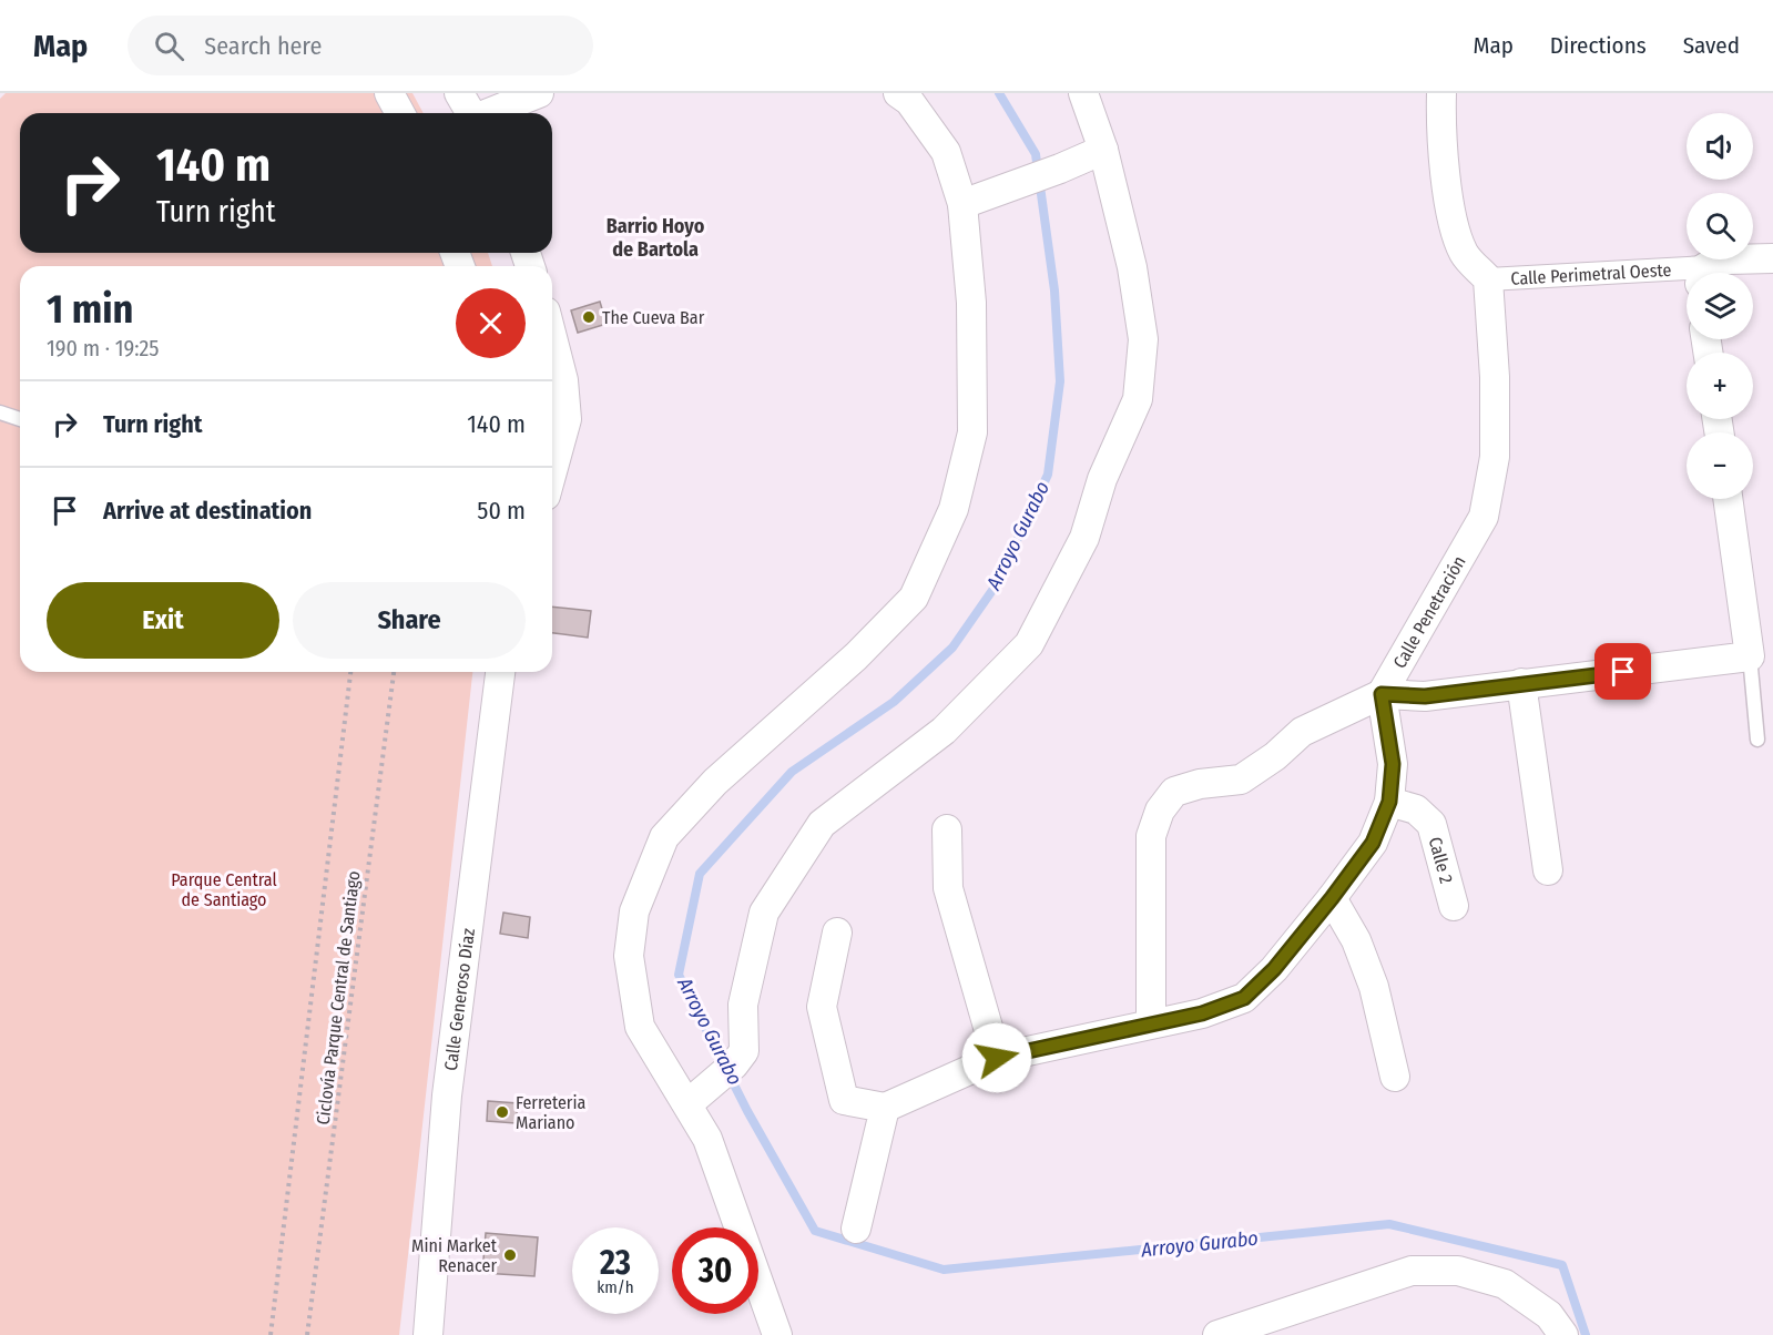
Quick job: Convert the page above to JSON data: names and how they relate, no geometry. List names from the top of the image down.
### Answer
{
  "streets": {
    "street": [
      "Calle Perimetral Oeste",
      "Calle Penetración",
      "Calle 2",
      "Calle Generoso Díaz"
    ],
    "path": ["Ciclovía Parque Central de Santiago"]
  },
  "crossings": [
    ["Calle Perimetral Oeste", "Calle Penetración"]
  ],
  "districts": ["Barrio Hoyo de Bartola"],
  "water": ["Arroyo Gurabo"],
  "parks": ["Parque Central de Santiago"],
  "places": ["The Cueva Bar", "Ferreteria Mariano", "Mini Market Renacer"],
  "page": {
    "header": "Map",
    "search": "Search here",
    "nav": ["Map", "Directions", "Saved"],
    "map_buttons": ["+", "−"],
    "turn": ["140 m", "Turn right"],
    "heading": ["1 min", "190 m · 19:25"],
    "list": [
      {
        "name": "Turn right",
        "value": "140 m"
      },
      {
        "name": "Arrive at destination",
        "value": "50 m"
      }
    ],
    "buttons": ["Exit", "Share"],
    "speed": "23 km/h",
    "limit": "30"
  }
}
